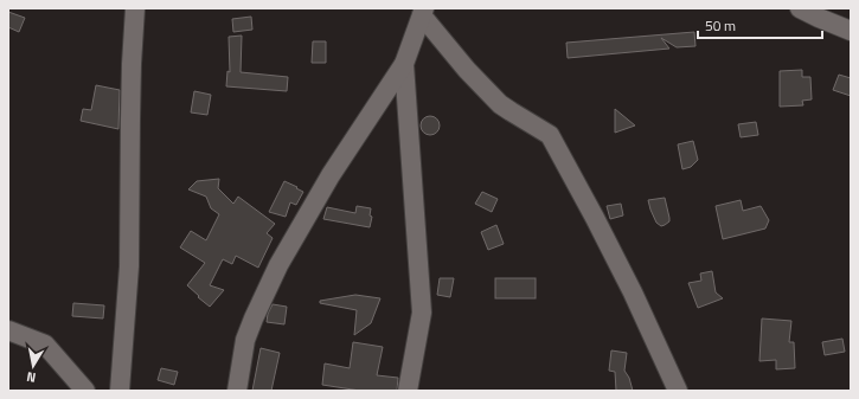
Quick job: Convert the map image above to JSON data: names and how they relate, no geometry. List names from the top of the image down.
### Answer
{
  "scale_bar": "50 m",
  "north": "bottom"
}
